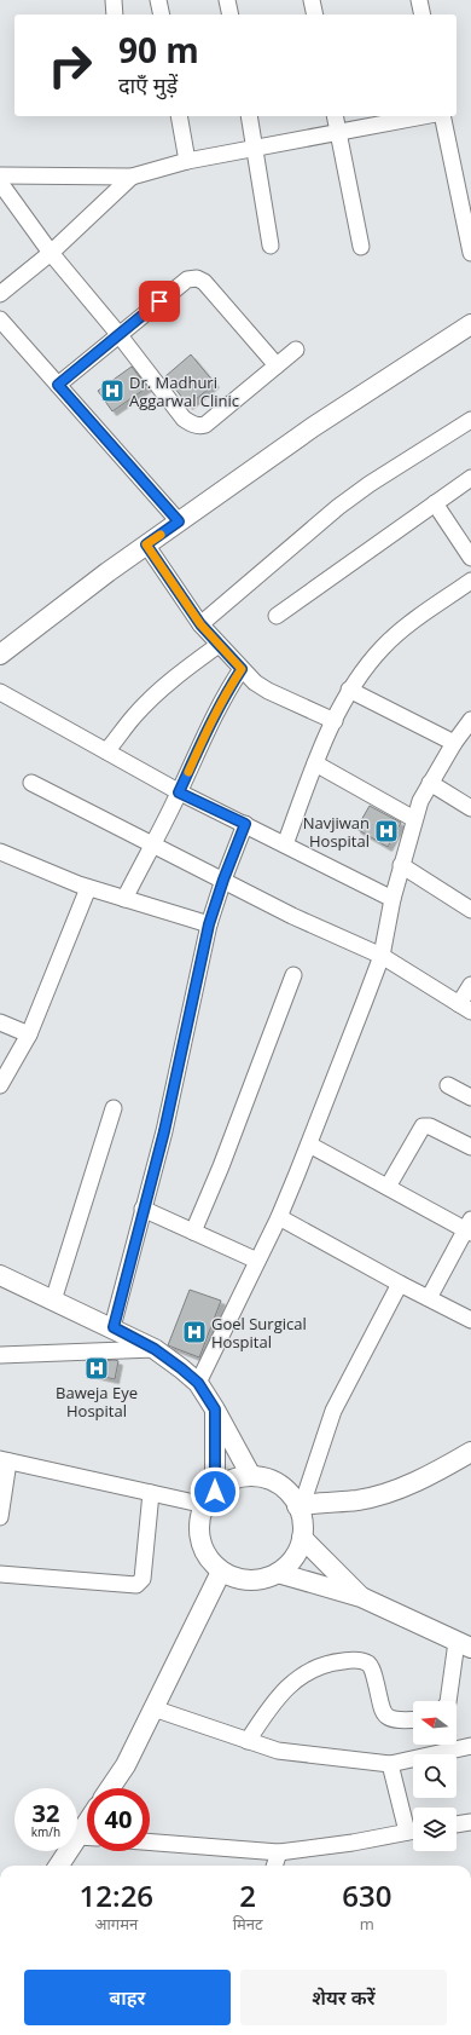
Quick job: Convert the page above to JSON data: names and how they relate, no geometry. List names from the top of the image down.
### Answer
{
  "places": {
    "hospital": [
      "Dr. Madhuri Aggarwal Clinic",
      "Navjiwan Hospital",
      "Goel Surgical Hospital",
      "Baweja Eye Hospital"
    ]
  },
  "north": "left",
  "page": {
    "turn": ["90 m", "दाएँ मुड़ें"],
    "speed": "32 km/h",
    "limit": "40",
    "eta": [
      "12:26",
      "आगमन",
      "2",
      "मिनट",
      "630",
      "m"
    ],
    "buttons": ["बाहर", "शेयर करें"]
  }
}
